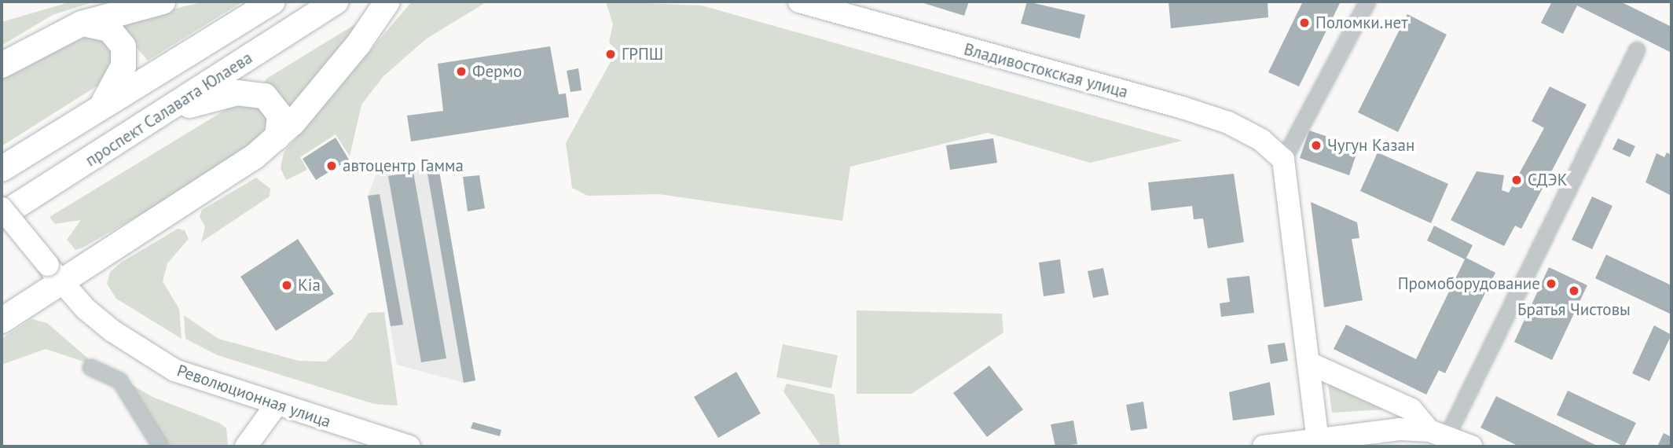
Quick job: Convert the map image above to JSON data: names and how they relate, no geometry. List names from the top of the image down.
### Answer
{
  "streets": {
    "main road": ["проспект Салавата Юлаева"],
    "street": ["Владивостокская улица", "Революционная улица"]
  },
  "places": [
    "Поломки.нет",
    "ГРПШ",
    "Фермо",
    "Чугун Казан",
    "автоцентр Гамма",
    "СДЭК",
    "Промоборудование",
    "Kia",
    "Братья Чистовы"
  ]
}
